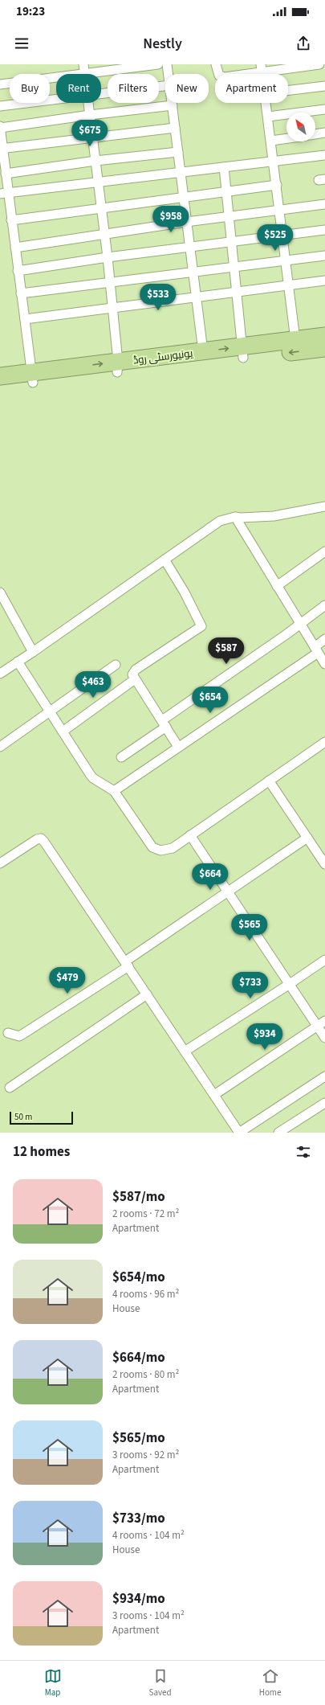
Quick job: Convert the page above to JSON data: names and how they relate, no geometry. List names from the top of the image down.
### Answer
{
  "streets": {
    "highway": ["یونیورسٹی روڈ"]
  },
  "scale_bar": "50 m",
  "north": "top left",
  "page": {
    "status": "19:23",
    "header": "Nestly",
    "chip": [
      "Buy",
      "Rent",
      "Filters",
      "New",
      "Apartment"
    ],
    "price": [
      "$675",
      "$958",
      "$525",
      "$533",
      "$587",
      "$463",
      "$654",
      "$664",
      "$565",
      "$479",
      "$733",
      "$934"
    ],
    "scale": "50 m",
    "heading": "12 homes",
    "list": [
      {
        "name": "$587/mo",
        "note": "2 rooms · 72 m² · Apartment"
      },
      {
        "name": "$654/mo",
        "note": "4 rooms · 96 m² · House"
      },
      {
        "name": "$664/mo",
        "note": "2 rooms · 80 m² · Apartment"
      },
      {
        "name": "$565/mo",
        "note": "3 rooms · 92 m² · Apartment"
      },
      {
        "name": "$733/mo",
        "note": "4 rooms · 104 m² · House"
      },
      {
        "name": "$934/mo",
        "note": "3 rooms · 104 m² · Apartment"
      }
    ],
    "tabs": ["Map", "Saved", "Home"]
  }
}
